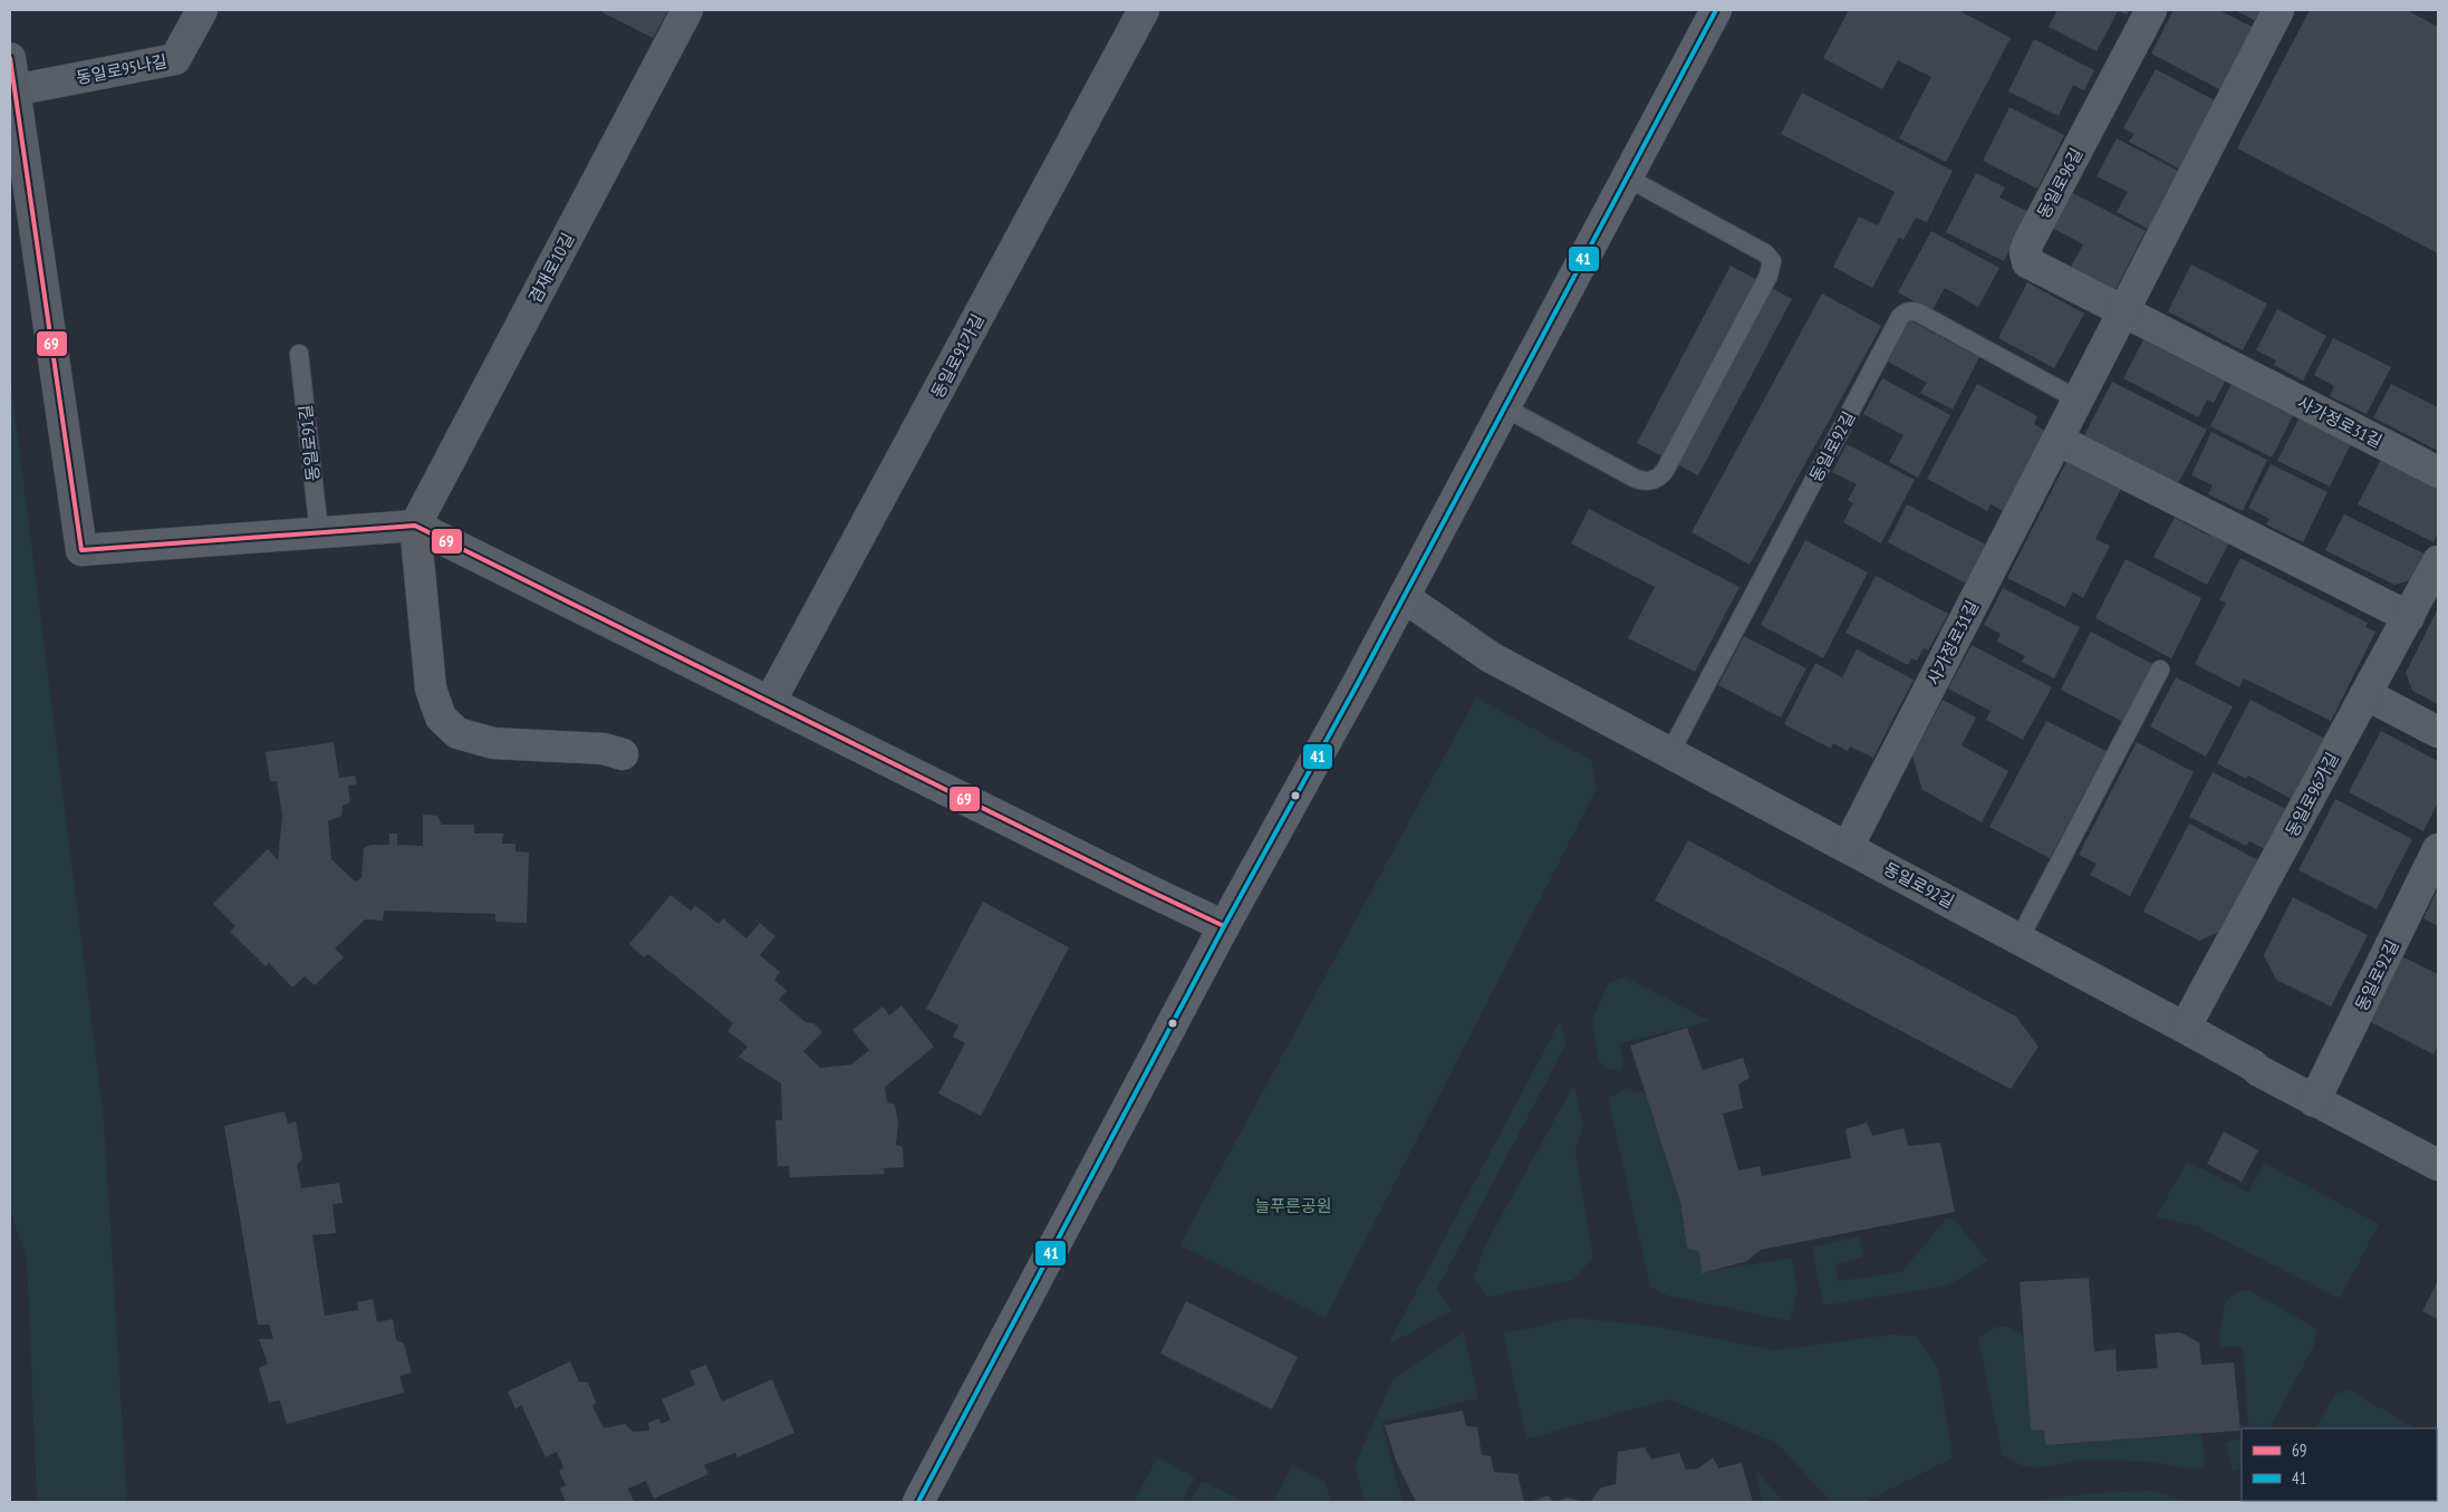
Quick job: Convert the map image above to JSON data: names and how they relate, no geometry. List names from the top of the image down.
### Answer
{
  "streets": {
    "street": [
      "동일로95나길",
      "동일로96길",
      "겸재로10길",
      "동일로91가길",
      "사가정로31길",
      "동일로92길",
      "동일로96가길"
    ],
    "lane": ["동일로91길"]
  },
  "crossings": [
    ["동일로96길", "사가정로31길"],
    ["사가정로31길", "동일로92길"],
    ["동일로92길", "동일로96가길"]
  ],
  "parks": ["늘푸른공원"],
  "lines": ["transit line 41", "transit line 69"],
  "legend": ["69", "41"]
}
